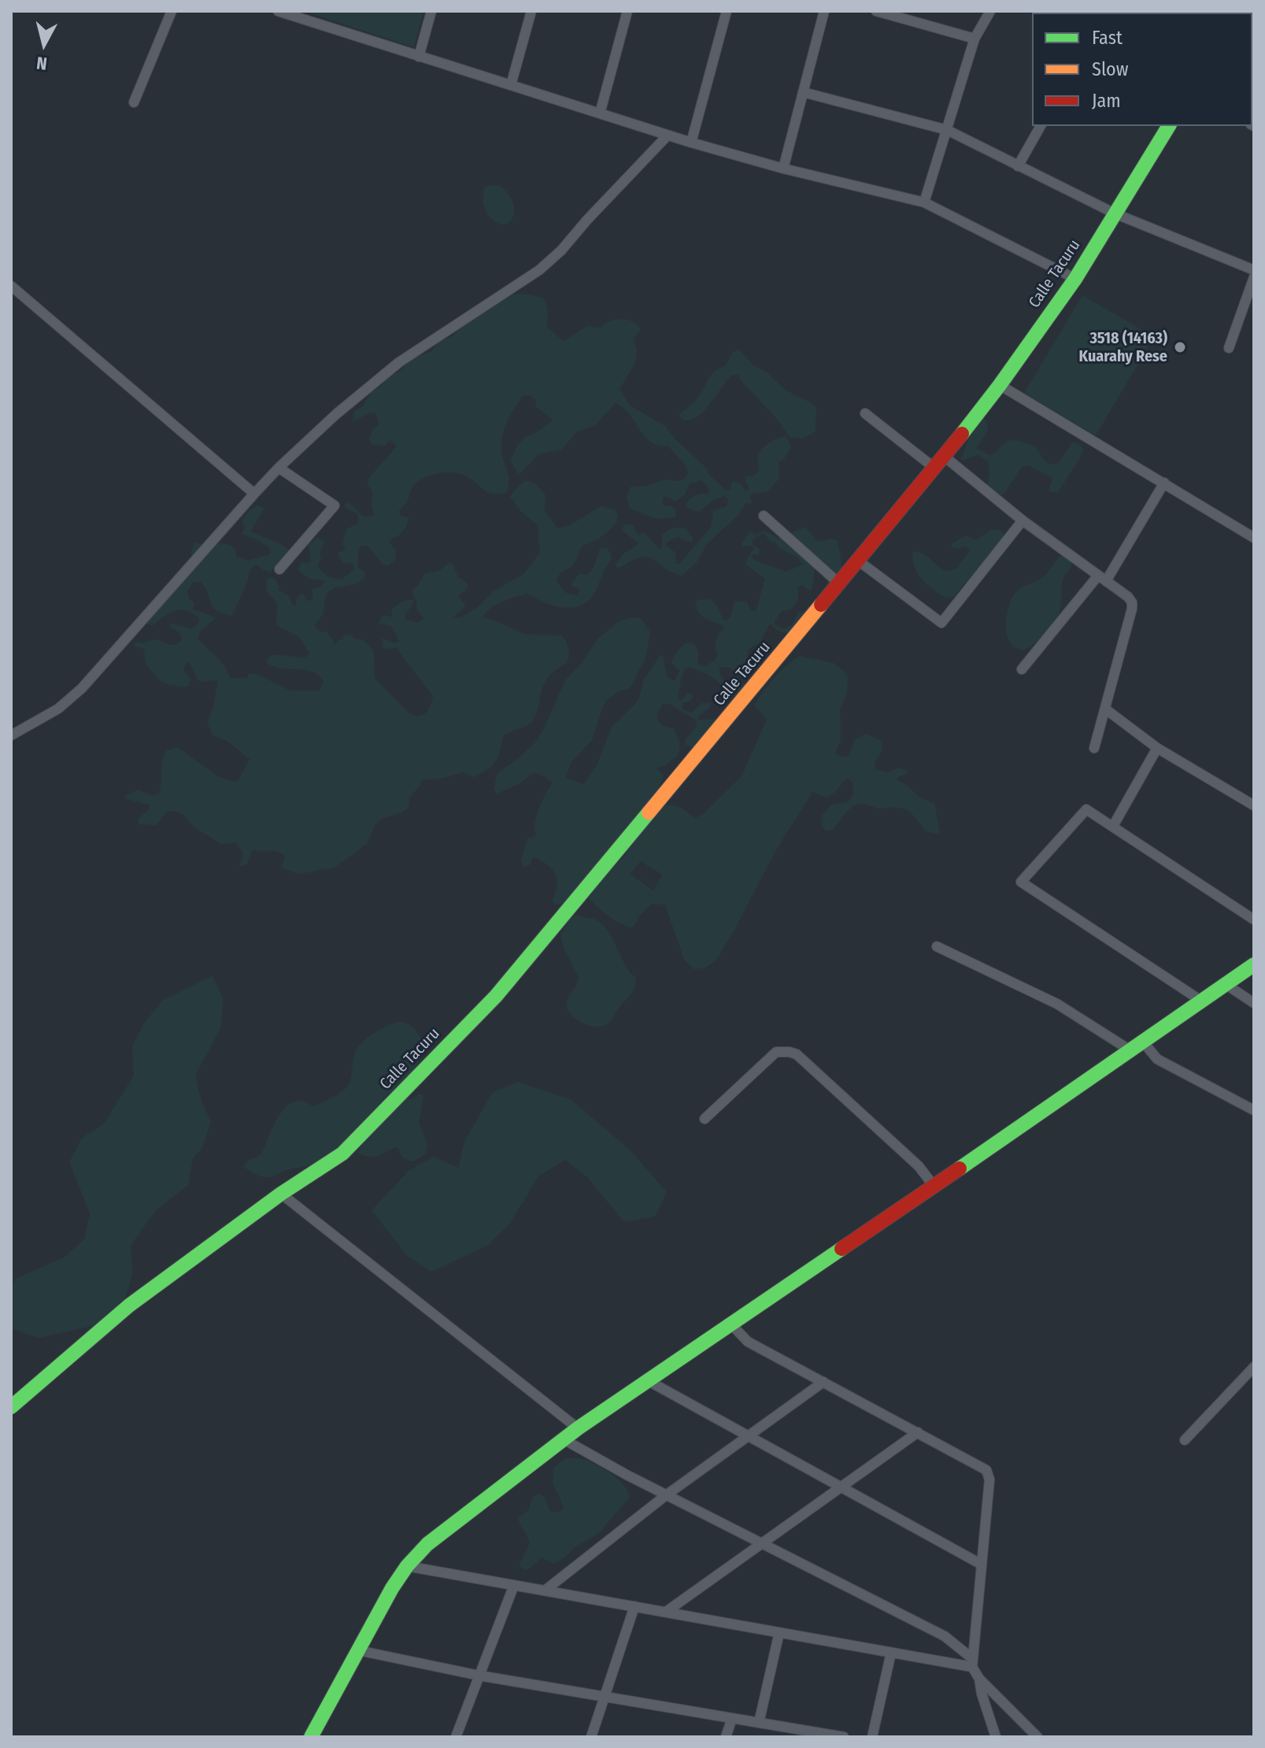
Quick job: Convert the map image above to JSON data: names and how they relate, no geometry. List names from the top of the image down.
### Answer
{
  "streets": {
    "street": ["Calle Tacuru"]
  },
  "places": ["3518 (14163) Kuarahy Rese"],
  "legend": ["Fast", "Slow", "Jam"],
  "north": "bottom"
}
